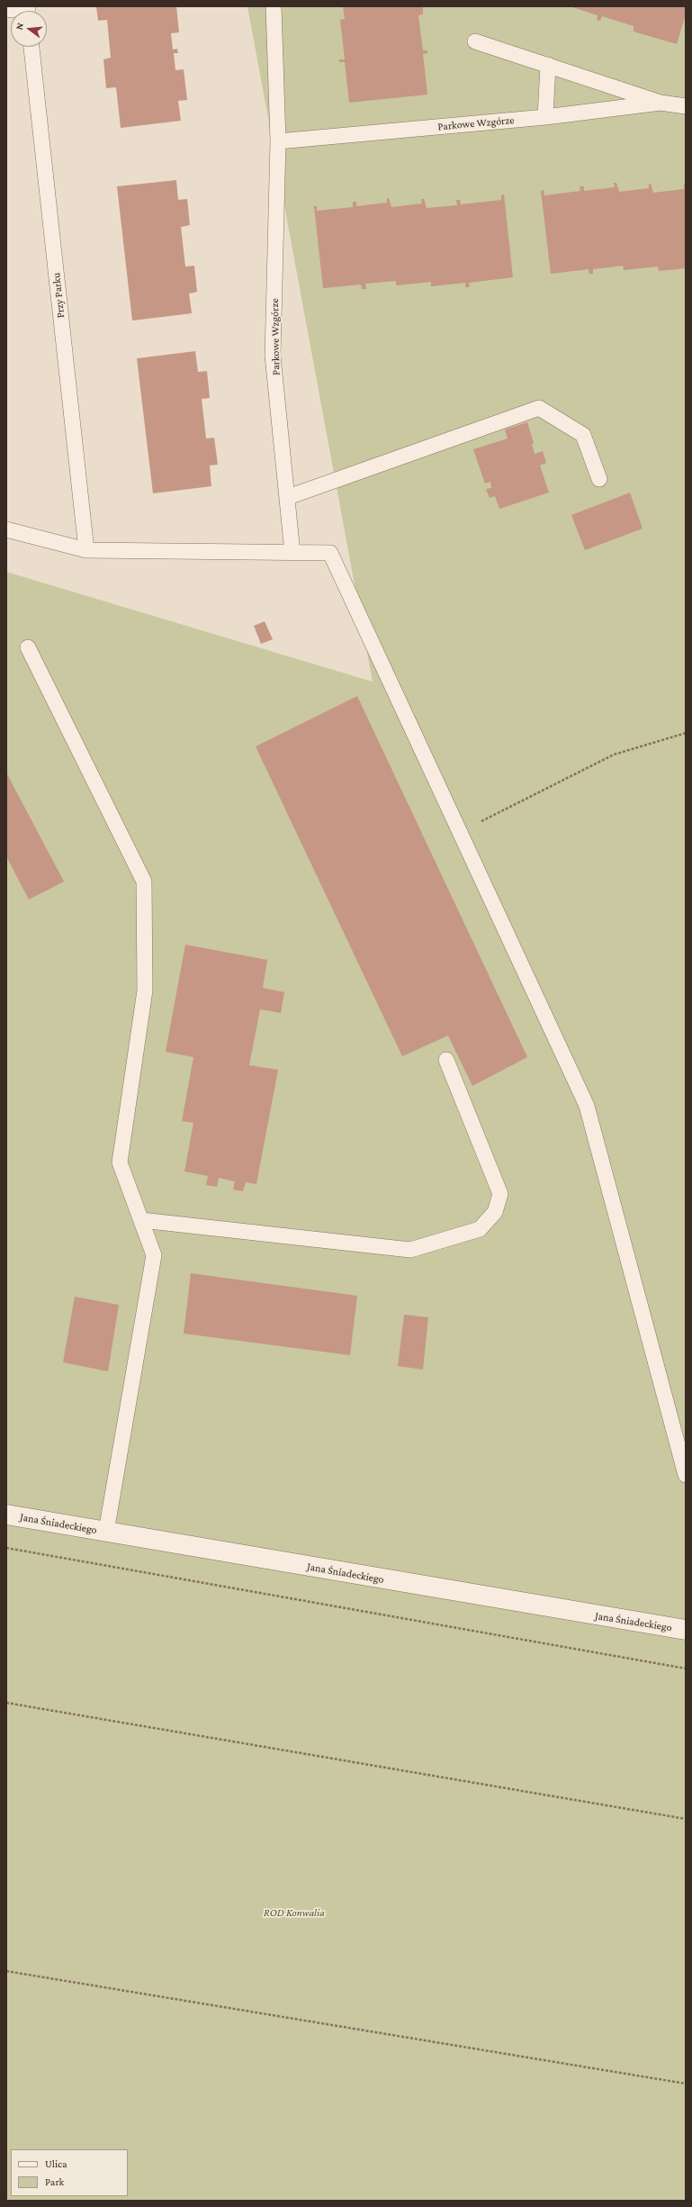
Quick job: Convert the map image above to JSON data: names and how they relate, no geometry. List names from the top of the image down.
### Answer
{
  "streets": {
    "street": ["Jana Śniadeckiego"],
    "lane": ["Parkowe Wzgórze", "Przy Parku"]
  },
  "parks": ["ROD Konwalia"],
  "legend": ["Ulica", "Park"],
  "north": "left"
}
